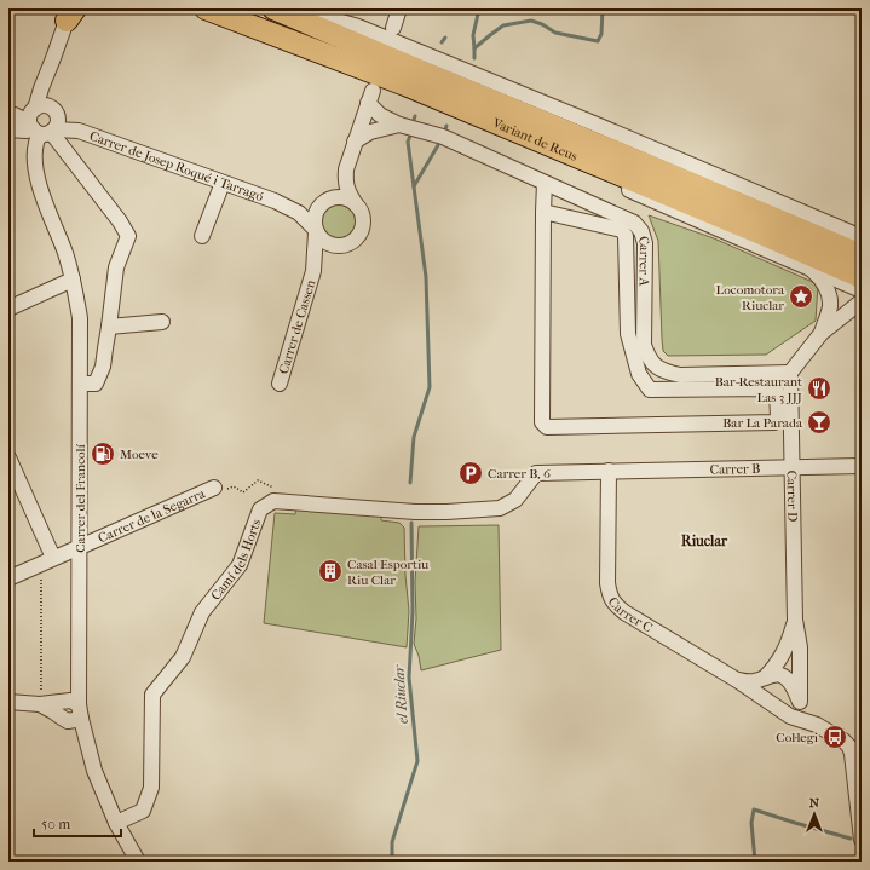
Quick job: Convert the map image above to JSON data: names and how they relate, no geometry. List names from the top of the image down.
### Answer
{
  "streets": {
    "highway": ["Variant de Reus"],
    "street": [
      "Carrer de Josep Roqué i Tarragó",
      "Carrer A",
      "Carrer de Cassen",
      "Carrer B",
      "Carrer D",
      "Carrer del Francolí",
      "Carrer de la Segarra",
      "Camí dels Horts",
      "Carrer C"
    ]
  },
  "crossings": [
    ["Carrer de Josep Roqué i Tarragó", "Carrer de Cassen"],
    ["Carrer A", "Carrer D"],
    ["Carrer B", "Carrer D"],
    ["Carrer B", "Camí dels Horts"],
    ["Carrer B", "Carrer C"],
    ["Carrer D", "Carrer C"],
    ["Carrer del Francolí", "Carrer de la Segarra"],
    ["Carrer del Francolí", "Camí dels Horts"],
    ["Camí dels Horts", "Carrer C"]
  ],
  "districts": ["Riuclar"],
  "water": ["el Riuclar"],
  "places": {
    "place": ["Locomotora Riuclar"],
    "restaurant": ["Bar-Restaurant Las 3 JJJ"],
    "bar": ["Bar La Parada"],
    "fuel station": ["Moeve"],
    "parking": ["Carrer B, 6"],
    "building": ["Casal Esportiu Riu Clar"],
    "bus stop": ["Col·legi"]
  },
  "scale_bar": "50 m",
  "north": "top"
}
